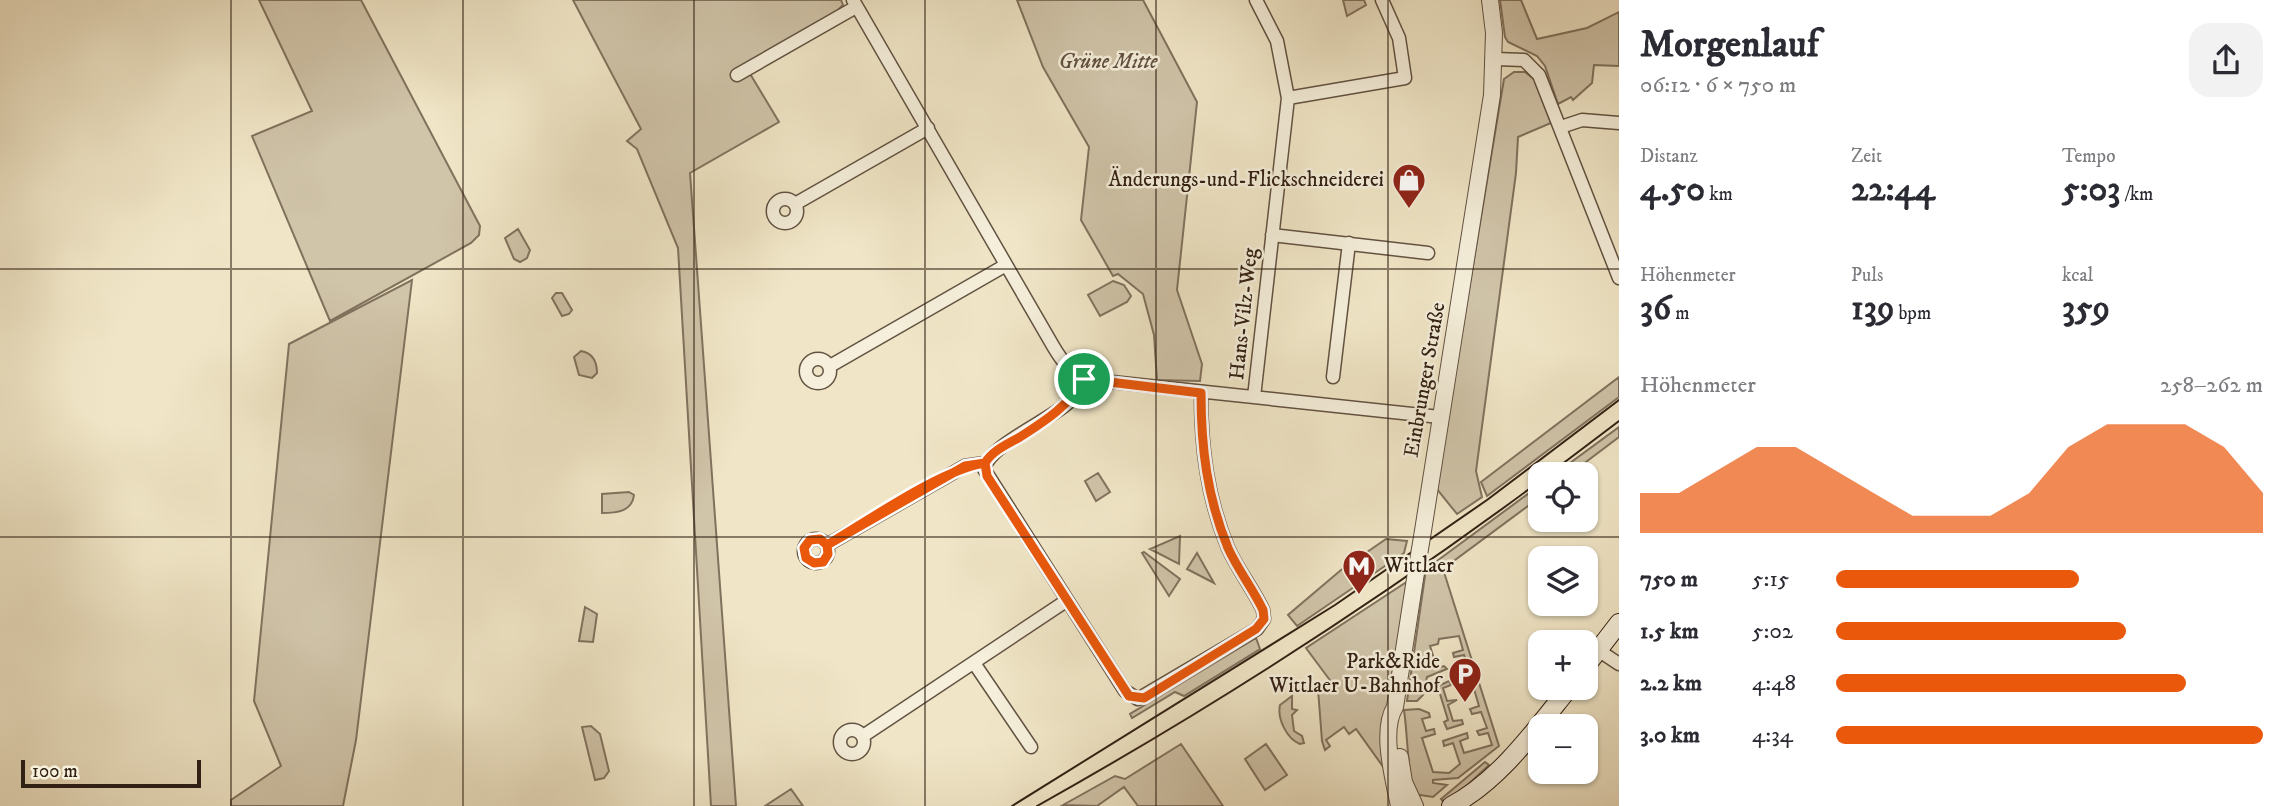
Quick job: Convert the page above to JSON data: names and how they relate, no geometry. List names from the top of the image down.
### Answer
{
  "streets": {
    "street": ["Hans-Vilz-Weg", "Einbrunger Straße"]
  },
  "parks": ["Grüne Mitte"],
  "places": {
    "shop": ["Änderungs-und-Flickschneiderei"],
    "metro station": ["Wittlaer"],
    "parking": ["Park&Ride Wittlaer U-Bahnhof"]
  },
  "scale_bar": "100 m",
  "page": {
    "heading": ["Morgenlauf", "06:12 · 6 × 750 m"],
    "stats": [
      ["Distanz", "4.50 km"],
      ["Zeit", "22:44"],
      ["Tempo", "5:03 /km"],
      ["Höhenmeter", "36 m"],
      ["Puls", "139 bpm"],
      ["kcal", "359"]
    ],
    "chart": ["Höhenmeter", "258–262 m"],
    "map_buttons": ["+", "−"],
    "list": [
      {
        "name": "750 m",
        "note": "5:15"
      },
      {
        "name": "1.5 km",
        "note": "5:02"
      },
      {
        "name": "2.2 km",
        "note": "4:48"
      },
      {
        "name": "3.0 km",
        "note": "4:34"
      }
    ],
    "scale": "100 m"
  }
}
